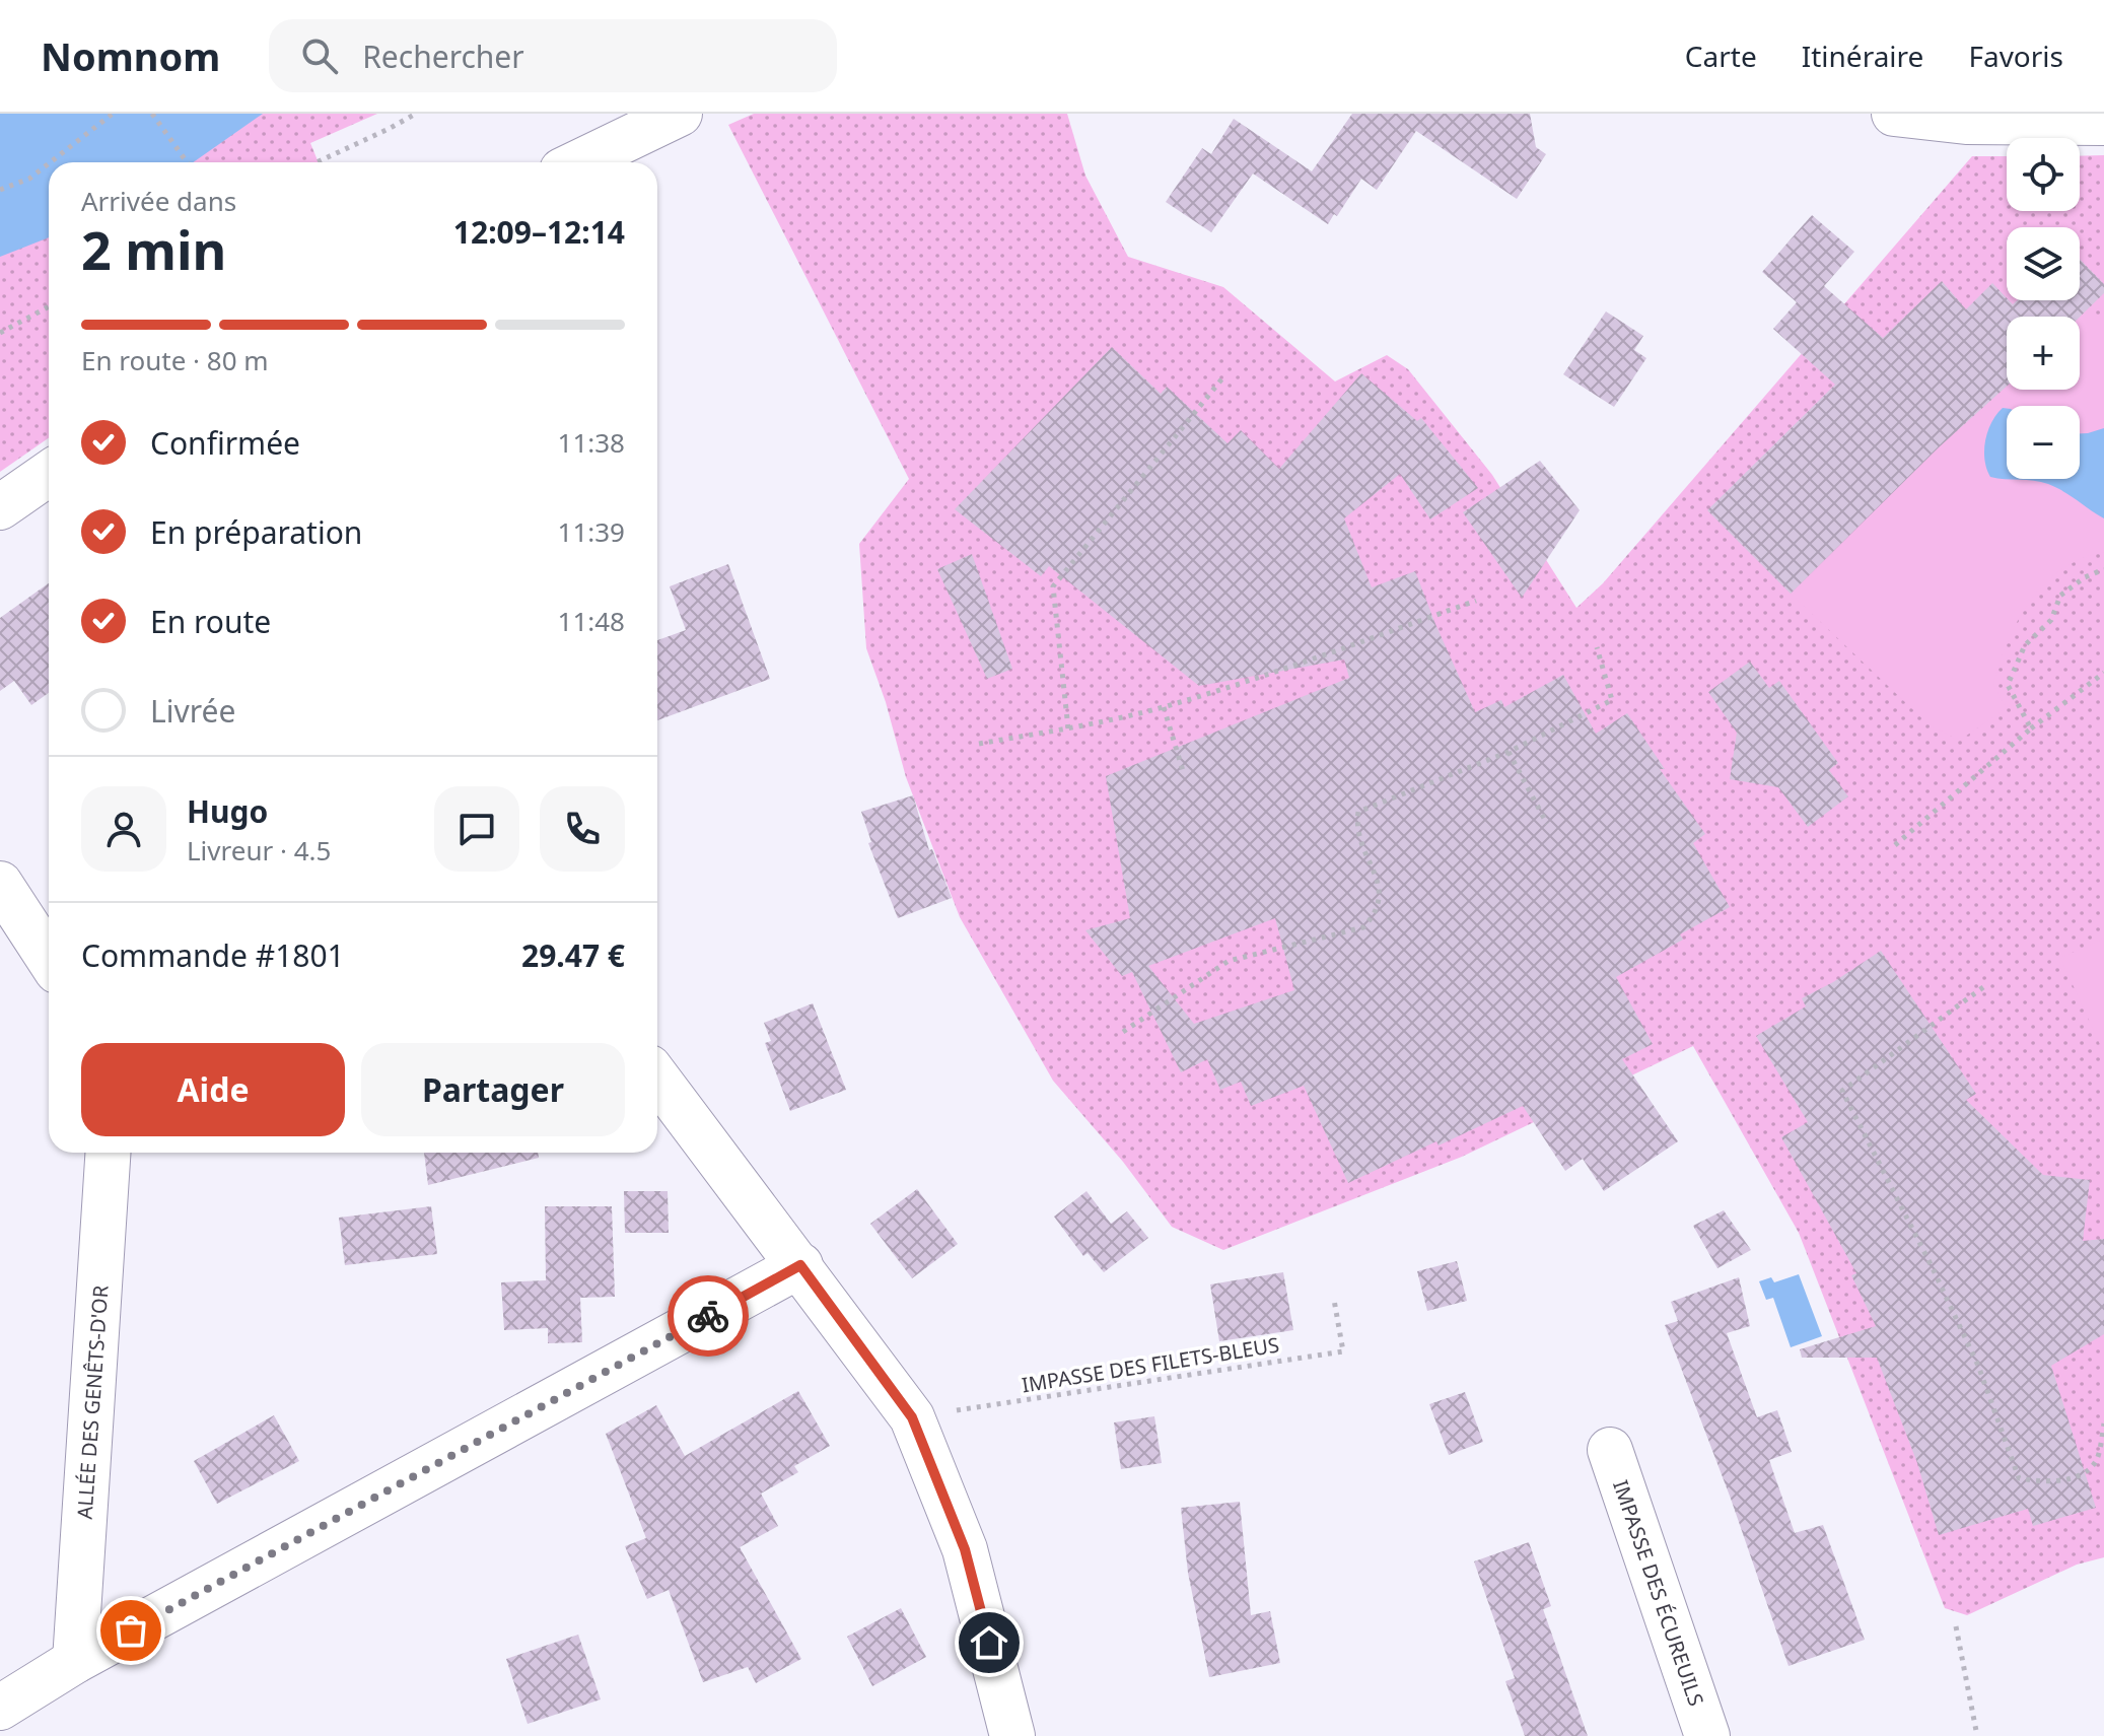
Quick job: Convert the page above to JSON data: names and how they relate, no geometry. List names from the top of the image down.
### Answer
{
  "streets": {
    "street": ["ALLÉE DES GENÊTS-D'OR", "IMPASSE DES ÉCUREUILS"],
    "path": ["IMPASSE DES FILETS-BLEUS"]
  },
  "page": {
    "header": "Nomnom",
    "search": "Rechercher",
    "nav": ["Carte", "Itinéraire", "Favoris"],
    "map_buttons": ["+", "−"],
    "heading": ["2 min", "Arrivée dans", "12:09–12:14"],
    "panel": [
      "Hugo",
      "Livreur · 4.5",
      "Commande #1801",
      "29.47 €"
    ],
    "bar": "En route · 80 m",
    "list": [
      ["Confirmée", "11:38"],
      ["En préparation", "11:39"],
      ["En route", "11:48"],
      "Livrée"
    ],
    "buttons": ["Aide", "Partager"]
  }
}
